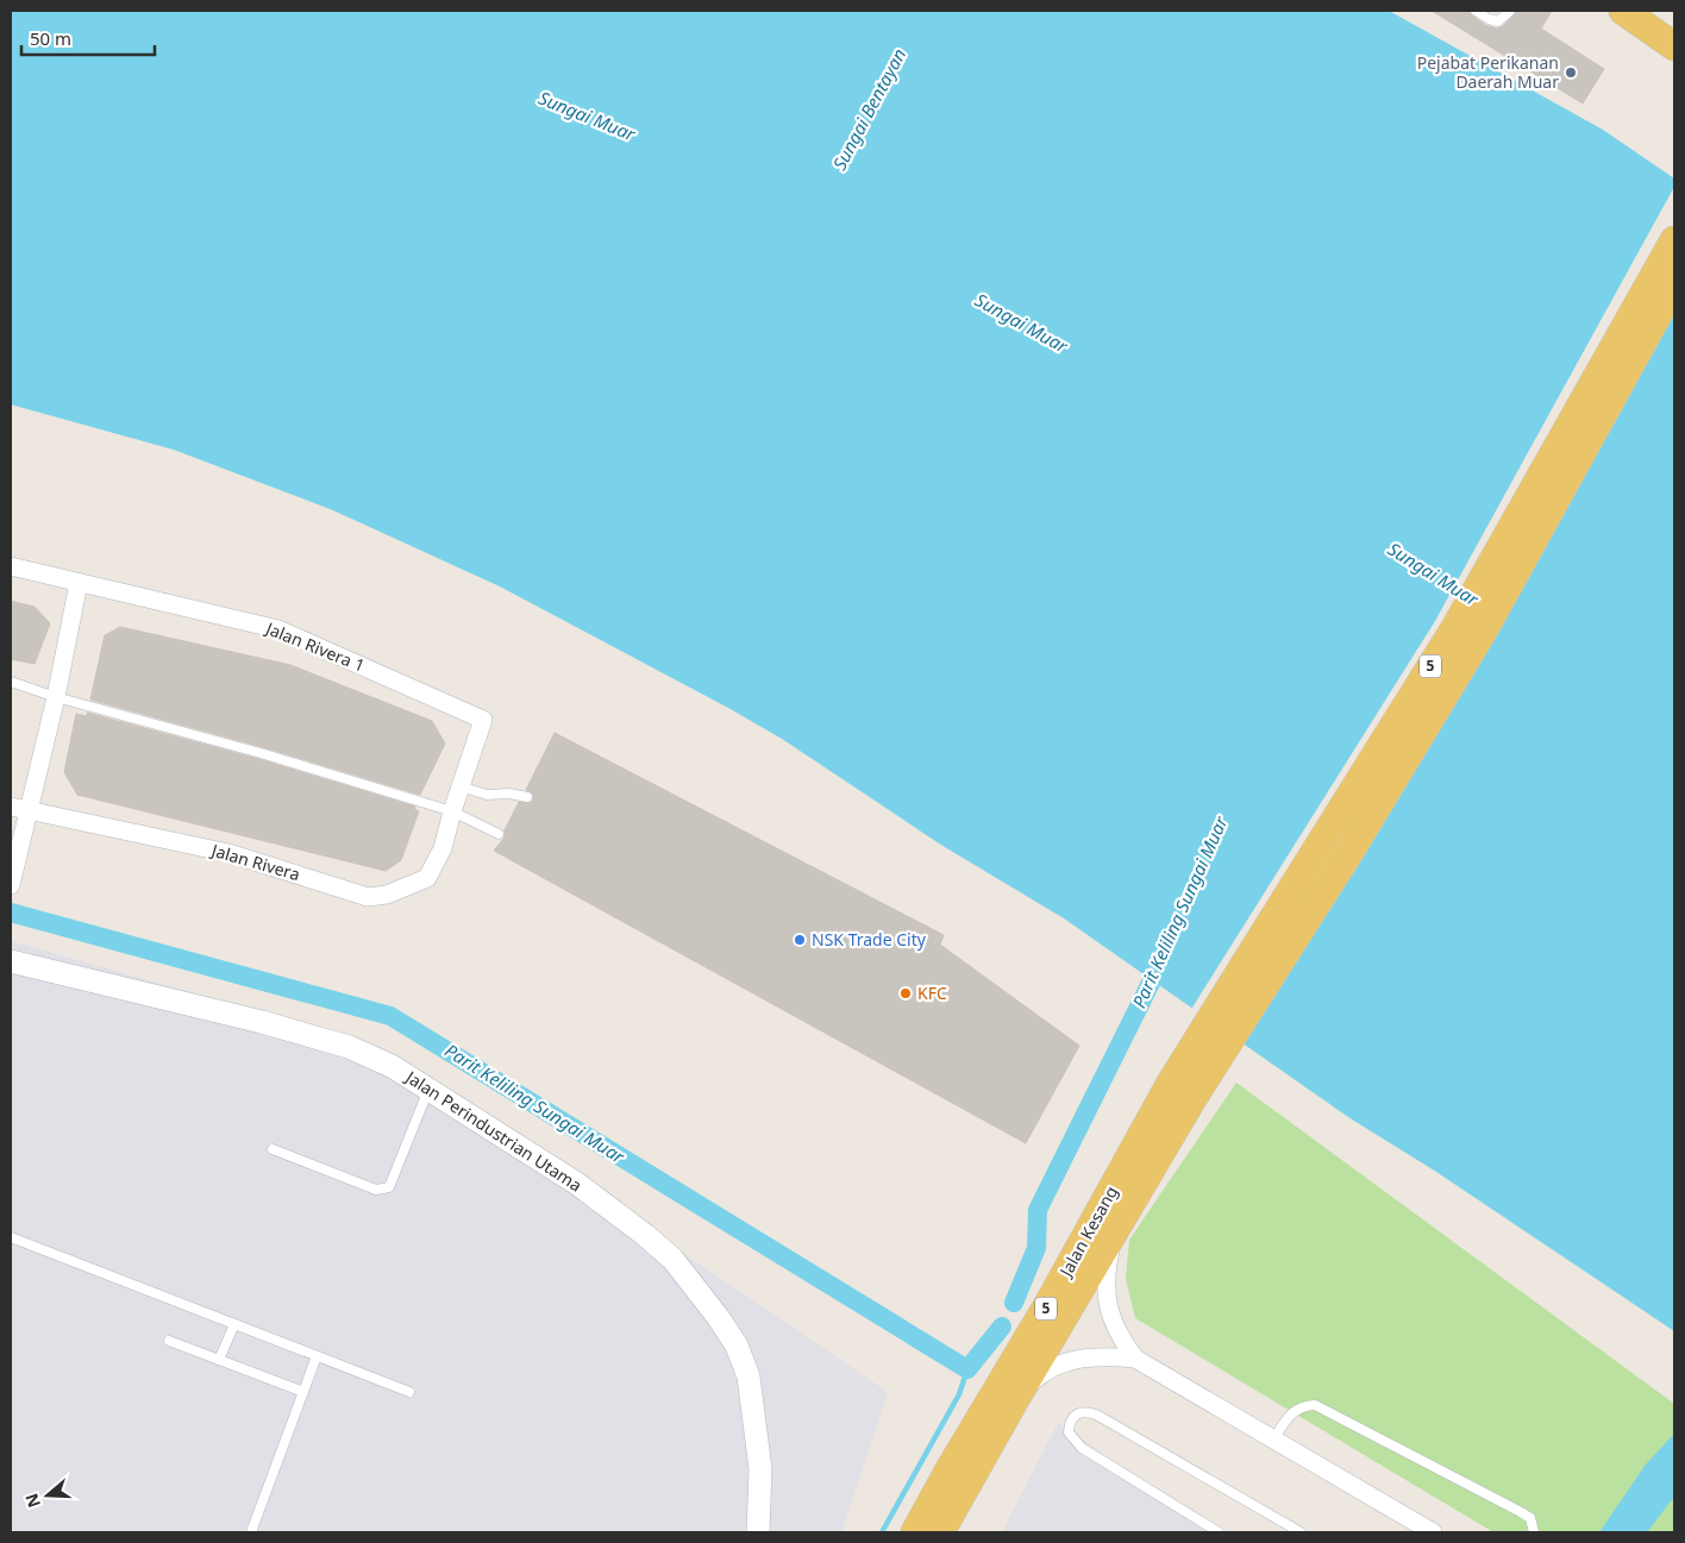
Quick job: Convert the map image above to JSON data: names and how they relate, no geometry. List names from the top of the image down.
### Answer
{
  "streets": {
    "main road": ["5", "Jalan Kesang"],
    "street": ["Jalan Rivera 1", "Jalan Rivera", "Jalan Perindustrian Utama"]
  },
  "crossings": [
    ["Jalan Rivera 1", "Jalan Rivera"],
    ["5", "Jalan Kesang"]
  ],
  "water": ["Sungai Bentayan", "Sungai Muar", "Parit Keliling Sungai Muar"],
  "places": ["Pejabat Perikanan Daerah Muar", "NSK Trade City", "KFC"],
  "scale_bar": "50 m",
  "north": "left"
}
